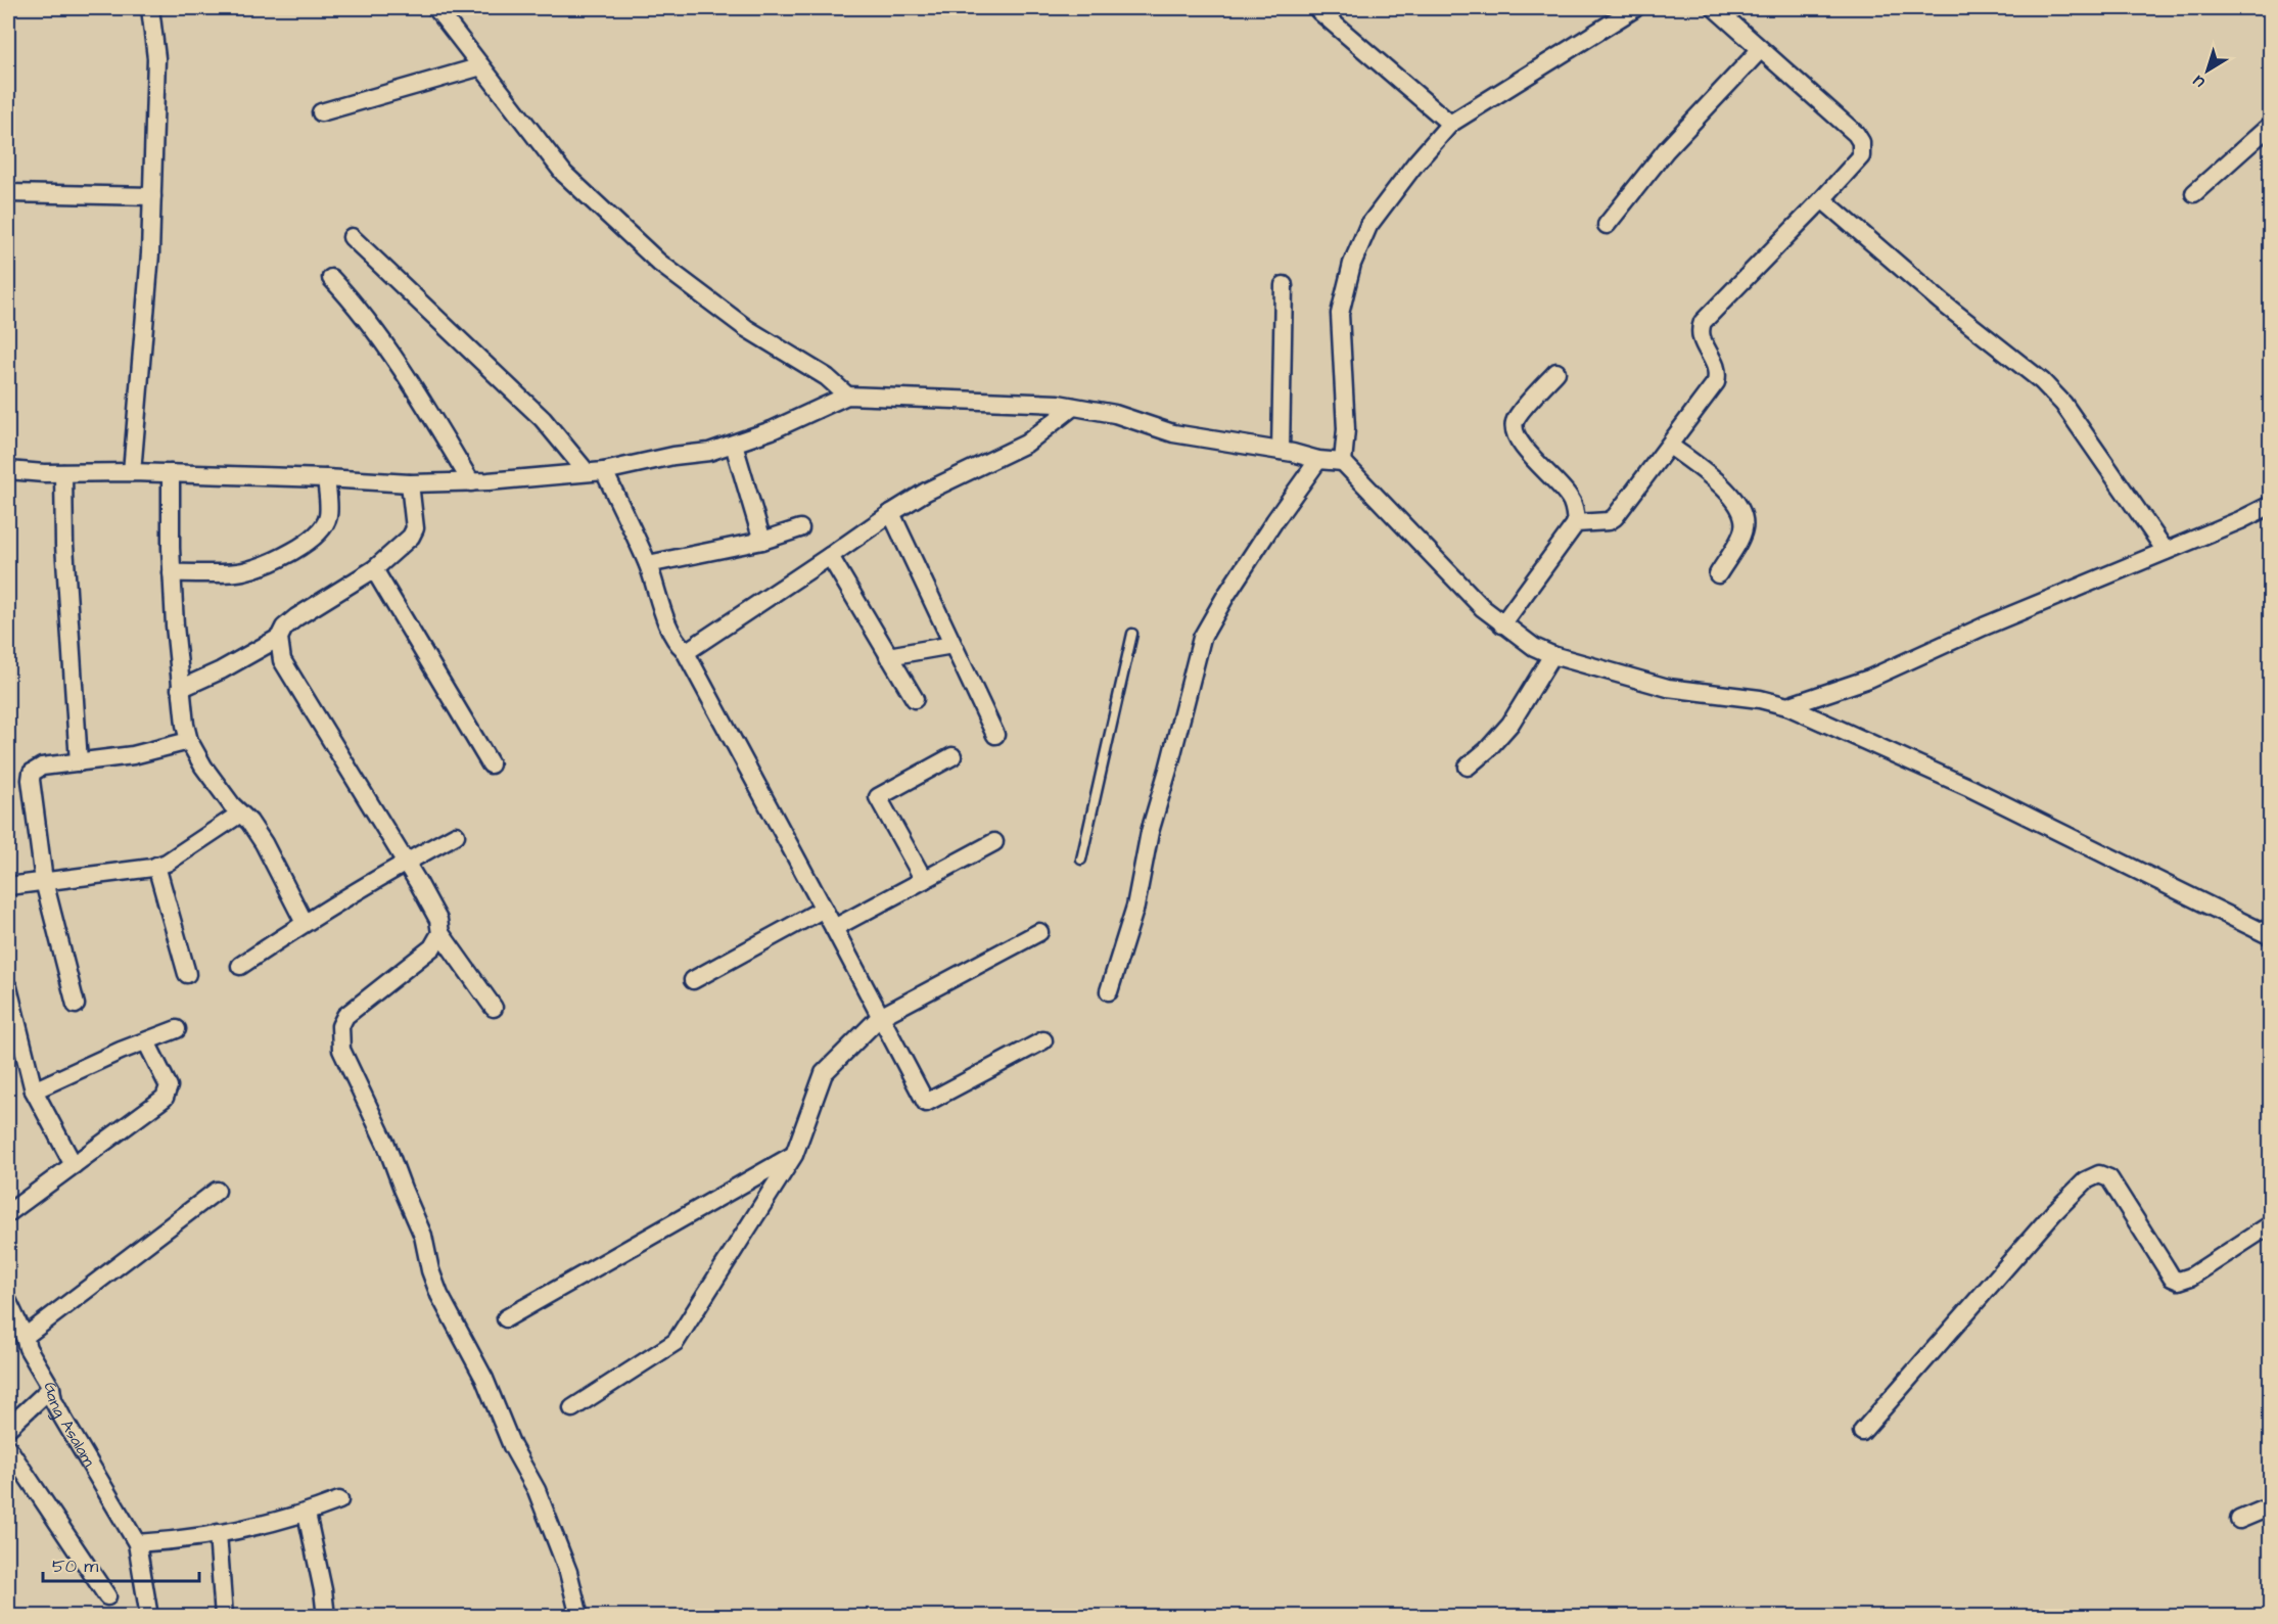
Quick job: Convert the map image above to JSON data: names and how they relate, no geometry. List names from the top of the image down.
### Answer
{
  "streets": {
    "street": ["Gang Asalam"]
  },
  "scale_bar": "50 m",
  "north": "bottom left"
}
